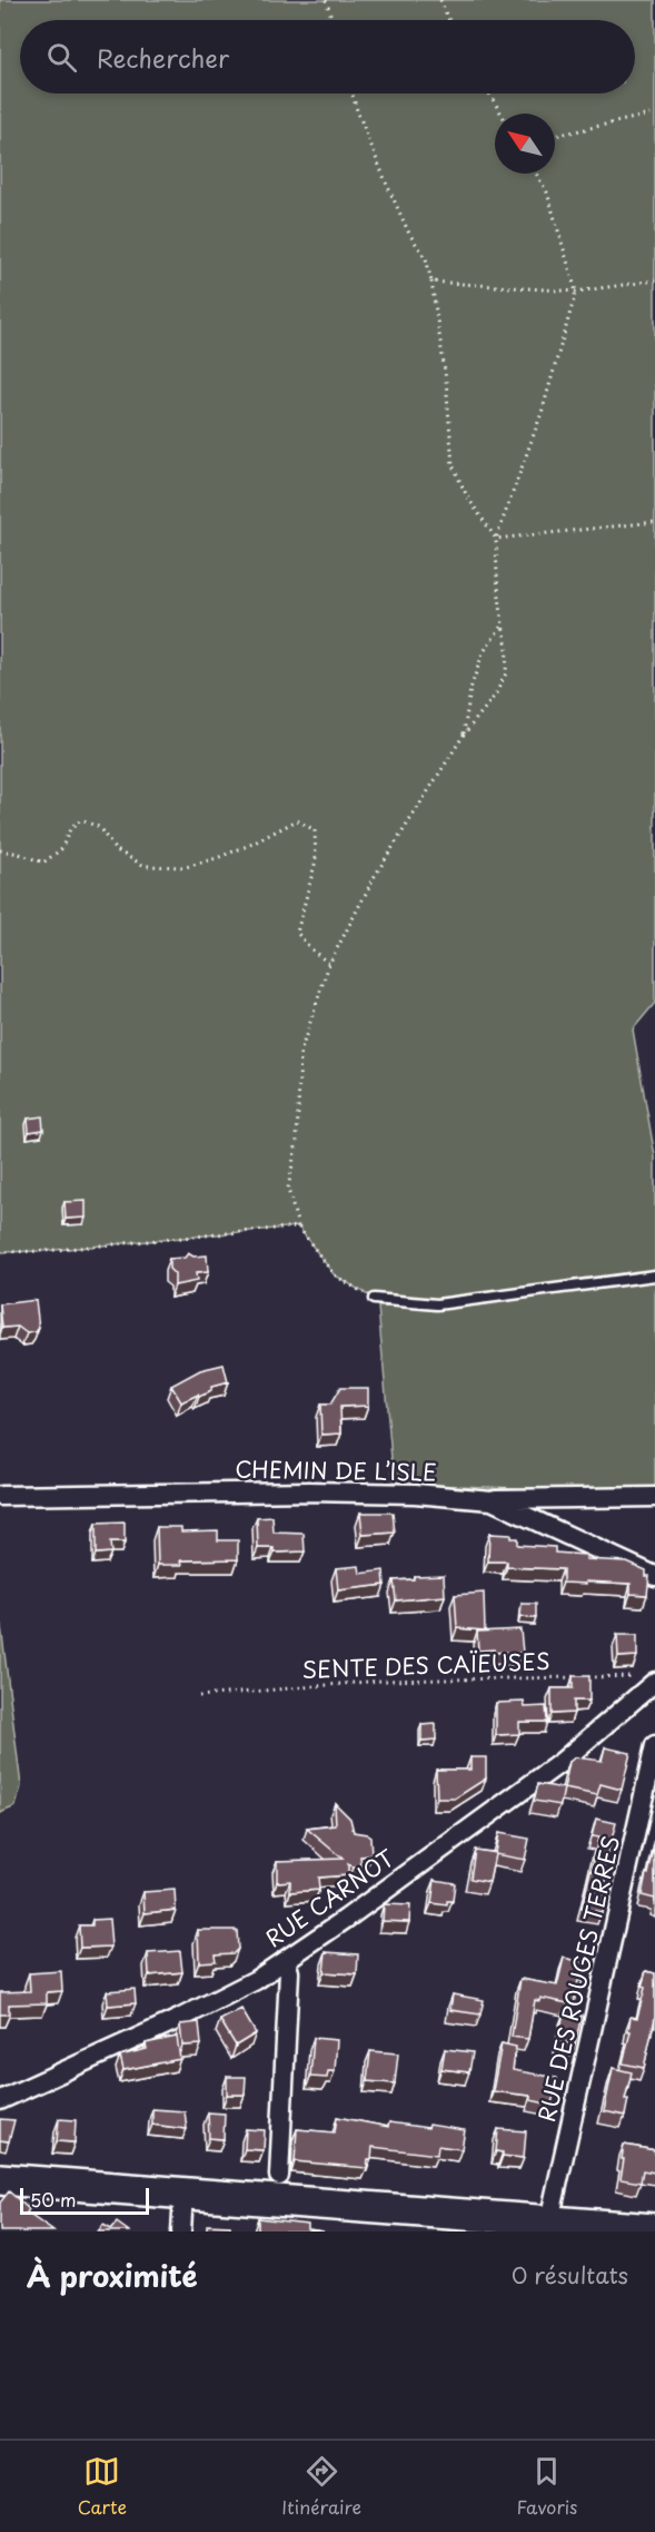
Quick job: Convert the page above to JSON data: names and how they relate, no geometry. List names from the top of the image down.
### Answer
{
  "streets": {
    "street": ["CHEMIN DE L’ISLE", "RUE CARNOT", "RUE DES ROUGES TERRES"],
    "path": ["SENTE DES CAÏEUSES"]
  },
  "crossings": [
    ["SENTE DES CAÏEUSES", "RUE CARNOT"]
  ],
  "scale_bar": "50 m",
  "north": "top left",
  "page": {
    "search": "Rechercher",
    "scale": "50 m",
    "heading": ["À proximité", "0 résultats"],
    "nav": ["Carte", "Itinéraire", "Favoris"]
  }
}
